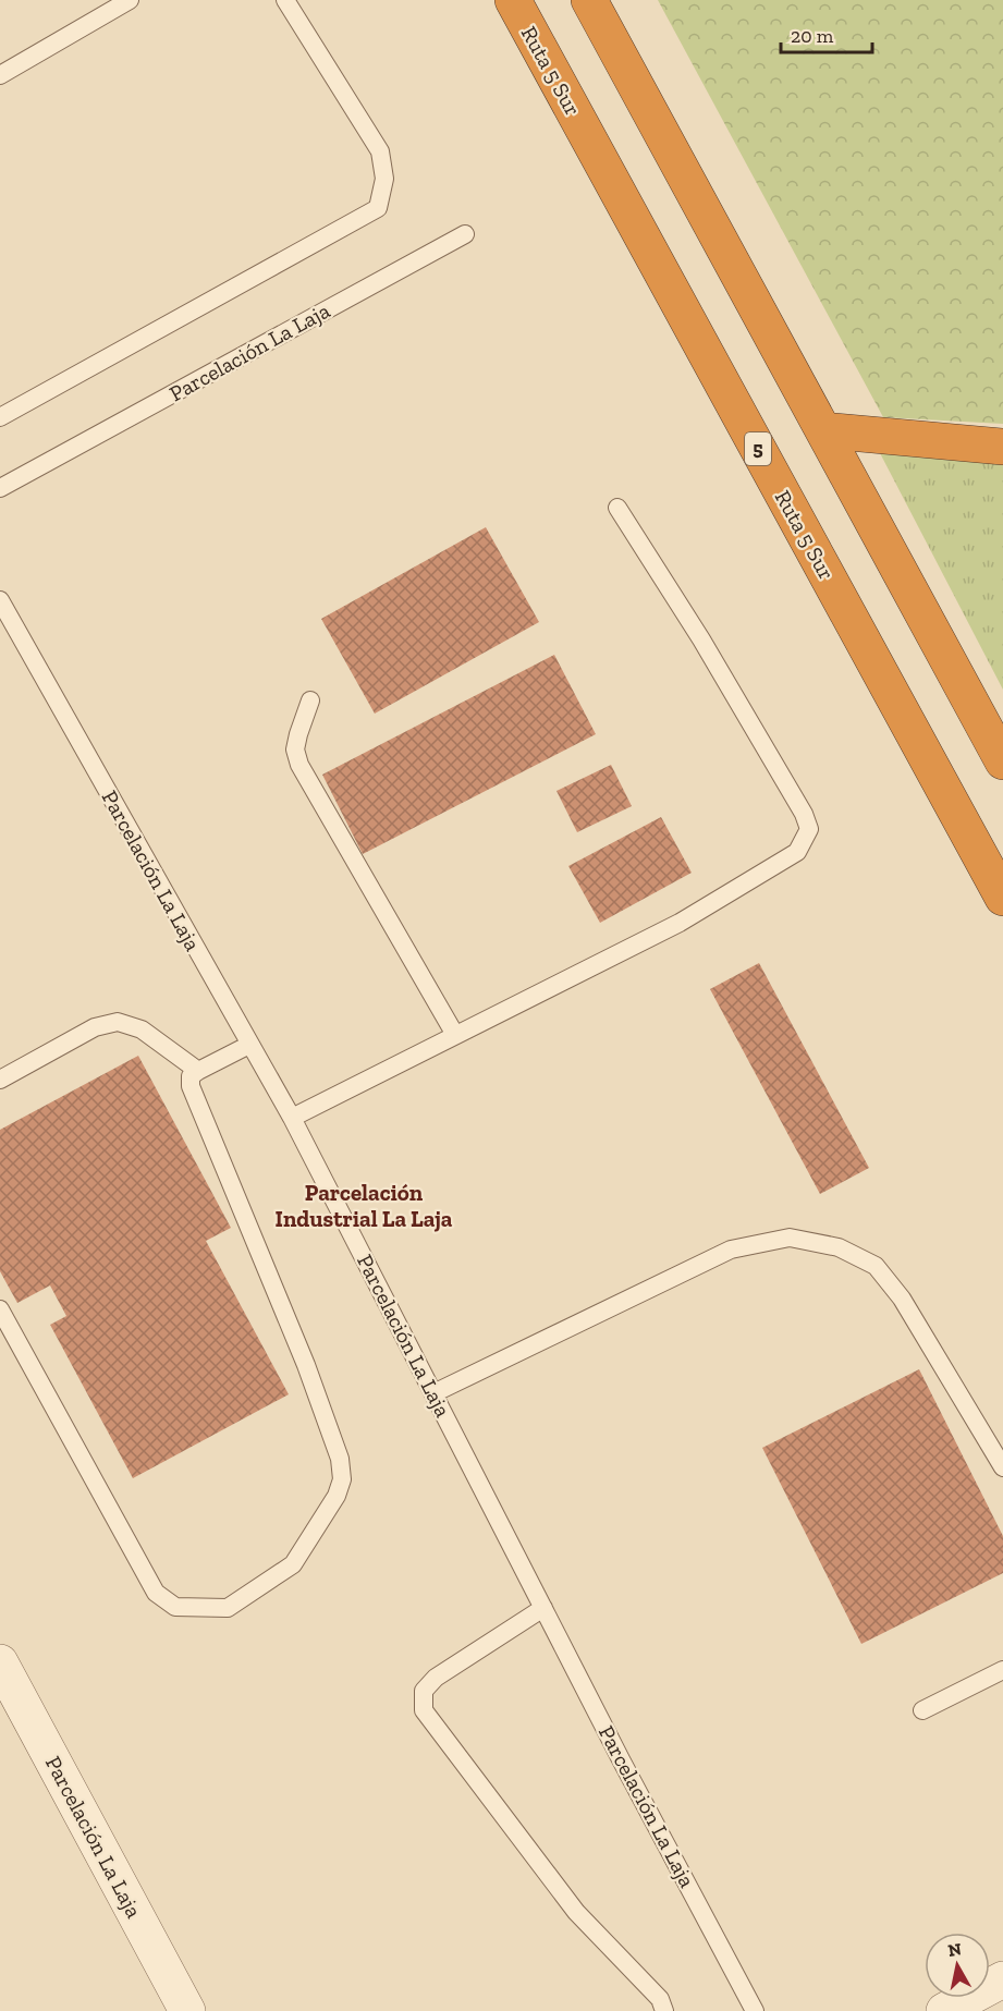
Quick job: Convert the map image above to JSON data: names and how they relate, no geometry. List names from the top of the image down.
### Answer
{
  "streets": {
    "highway": ["Ruta 5 Sur", "5"],
    "street": ["Parcelación La Laja"]
  },
  "districts": ["Parcelación Industrial La Laja"],
  "scale_bar": "20 m",
  "north": "top"
}
